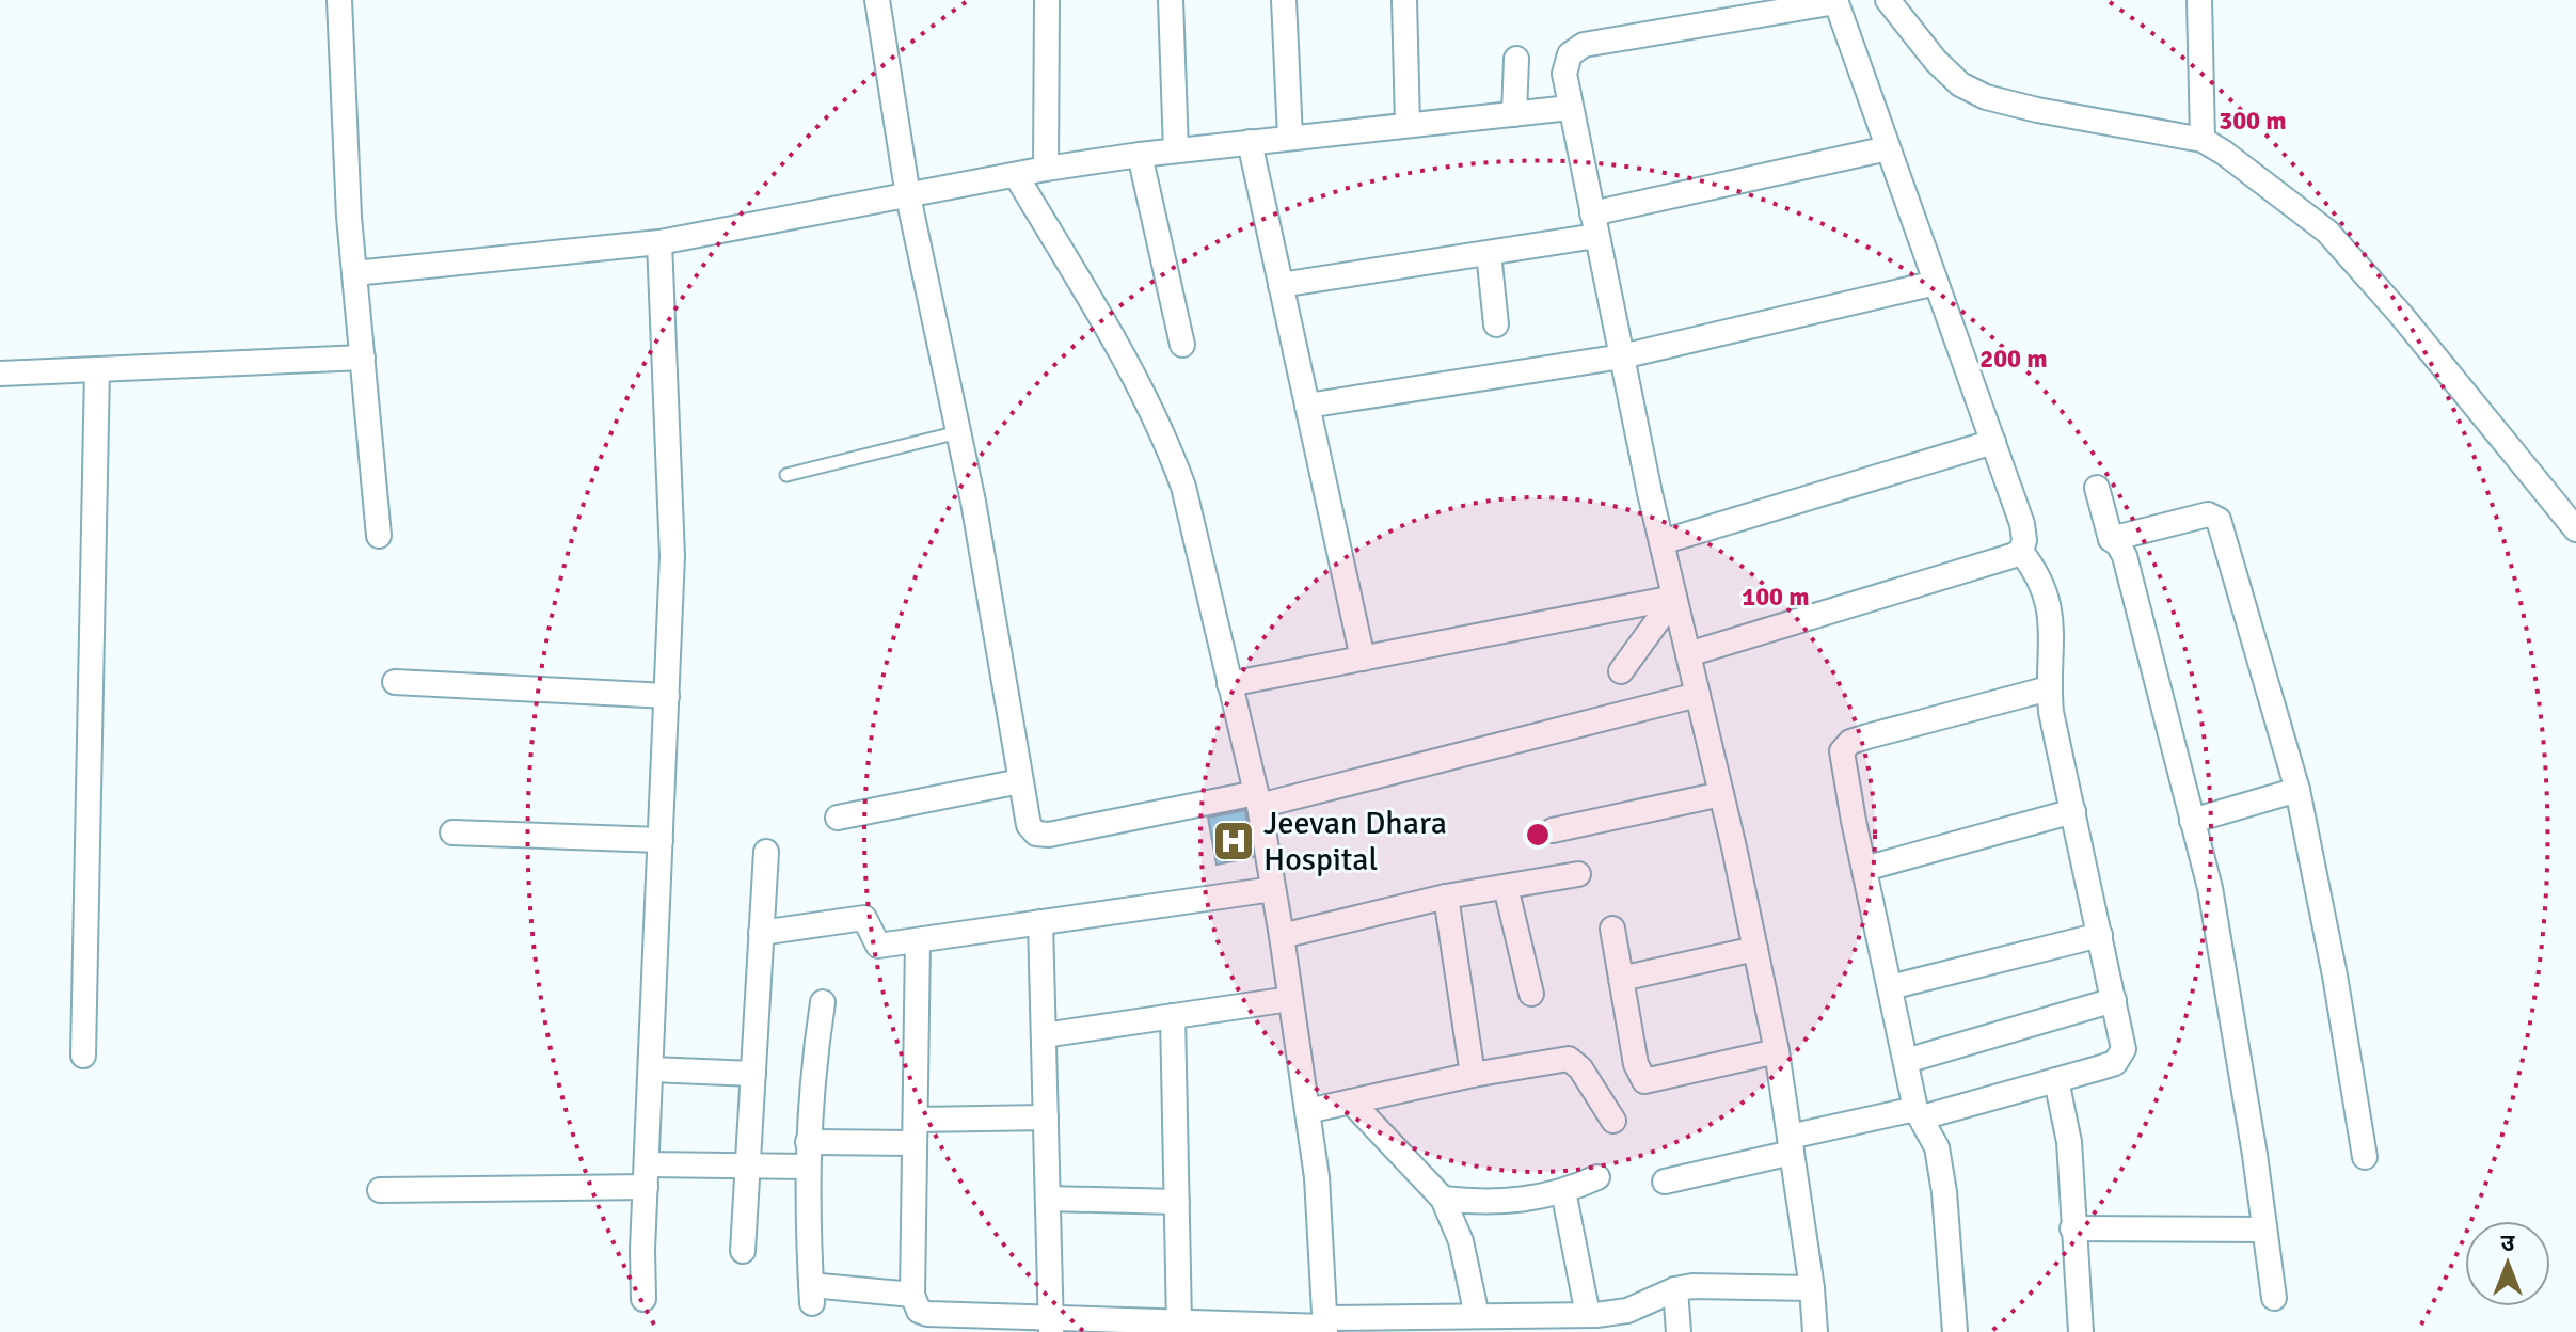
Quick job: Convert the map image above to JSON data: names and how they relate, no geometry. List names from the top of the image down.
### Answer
{
  "places": {
    "hospital": ["Jeevan Dhara Hospital"]
  },
  "north": "top",
  "rings": ["300 m", "200 m", "100 m"]
}
